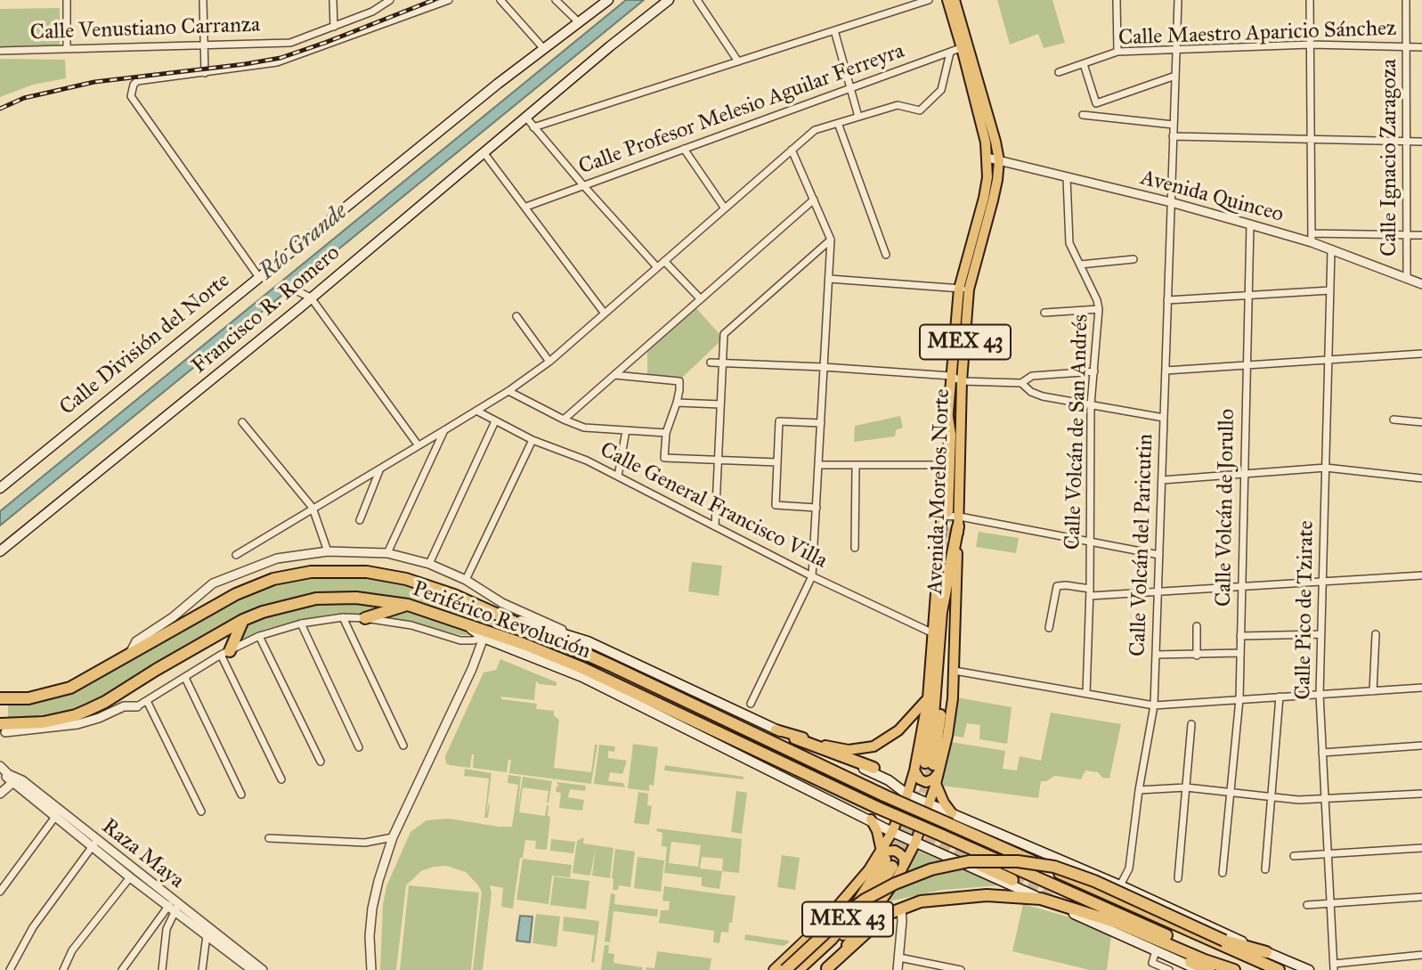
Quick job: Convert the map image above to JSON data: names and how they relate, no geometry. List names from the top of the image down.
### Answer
{
  "streets": {
    "highway": ["MEX 43", "Periférico Revolución"],
    "main road": ["Francisco R. Romero", "Calle División del Norte", "Avenida Morelos Norte"],
    "street": [
      "Calle Venustiano Carranza",
      "Calle Maestro Aparicio Sánchez",
      "Calle Profesor Melesio Aguilar Ferreyra",
      "Calle Ignacio Zaragoza",
      "Avenida Quinceo",
      "Calle Volcán de San Andrés",
      "Calle General Francisco Villa",
      "Calle Volcán de Jorullo",
      "Calle Volcán del Paricutin",
      "Calle Pico de Tzirate",
      "Raza Maya"
    ]
  },
  "crossings": [
    ["Calle Venustiano Carranza", "Calle División del Norte"],
    ["Calle Maestro Aparicio Sánchez", "Calle Ignacio Zaragoza"],
    ["Calle Maestro Aparicio Sánchez", "Calle Volcán del Paricutin"],
    ["Calle Profesor Melesio Aguilar Ferreyra", "Avenida Morelos Norte"],
    ["Calle Ignacio Zaragoza", "Avenida Quinceo"],
    ["Avenida Quinceo", "Calle Volcán de San Andrés"],
    ["Avenida Quinceo", "Avenida Morelos Norte"],
    ["Avenida Quinceo", "Calle Volcán de Jorullo"],
    ["Avenida Quinceo", "Calle Volcán del Paricutin"],
    ["Avenida Quinceo", "Calle Pico de Tzirate"],
    ["MEX 43", "Avenida Morelos Norte"],
    ["Avenida Morelos Norte", "Calle General Francisco Villa"],
    ["Avenida Morelos Norte", "Periférico Revolución"],
    ["Calle Volcán del Paricutin", "Periférico Revolución"]
  ],
  "water": ["Río Grande"]
}
